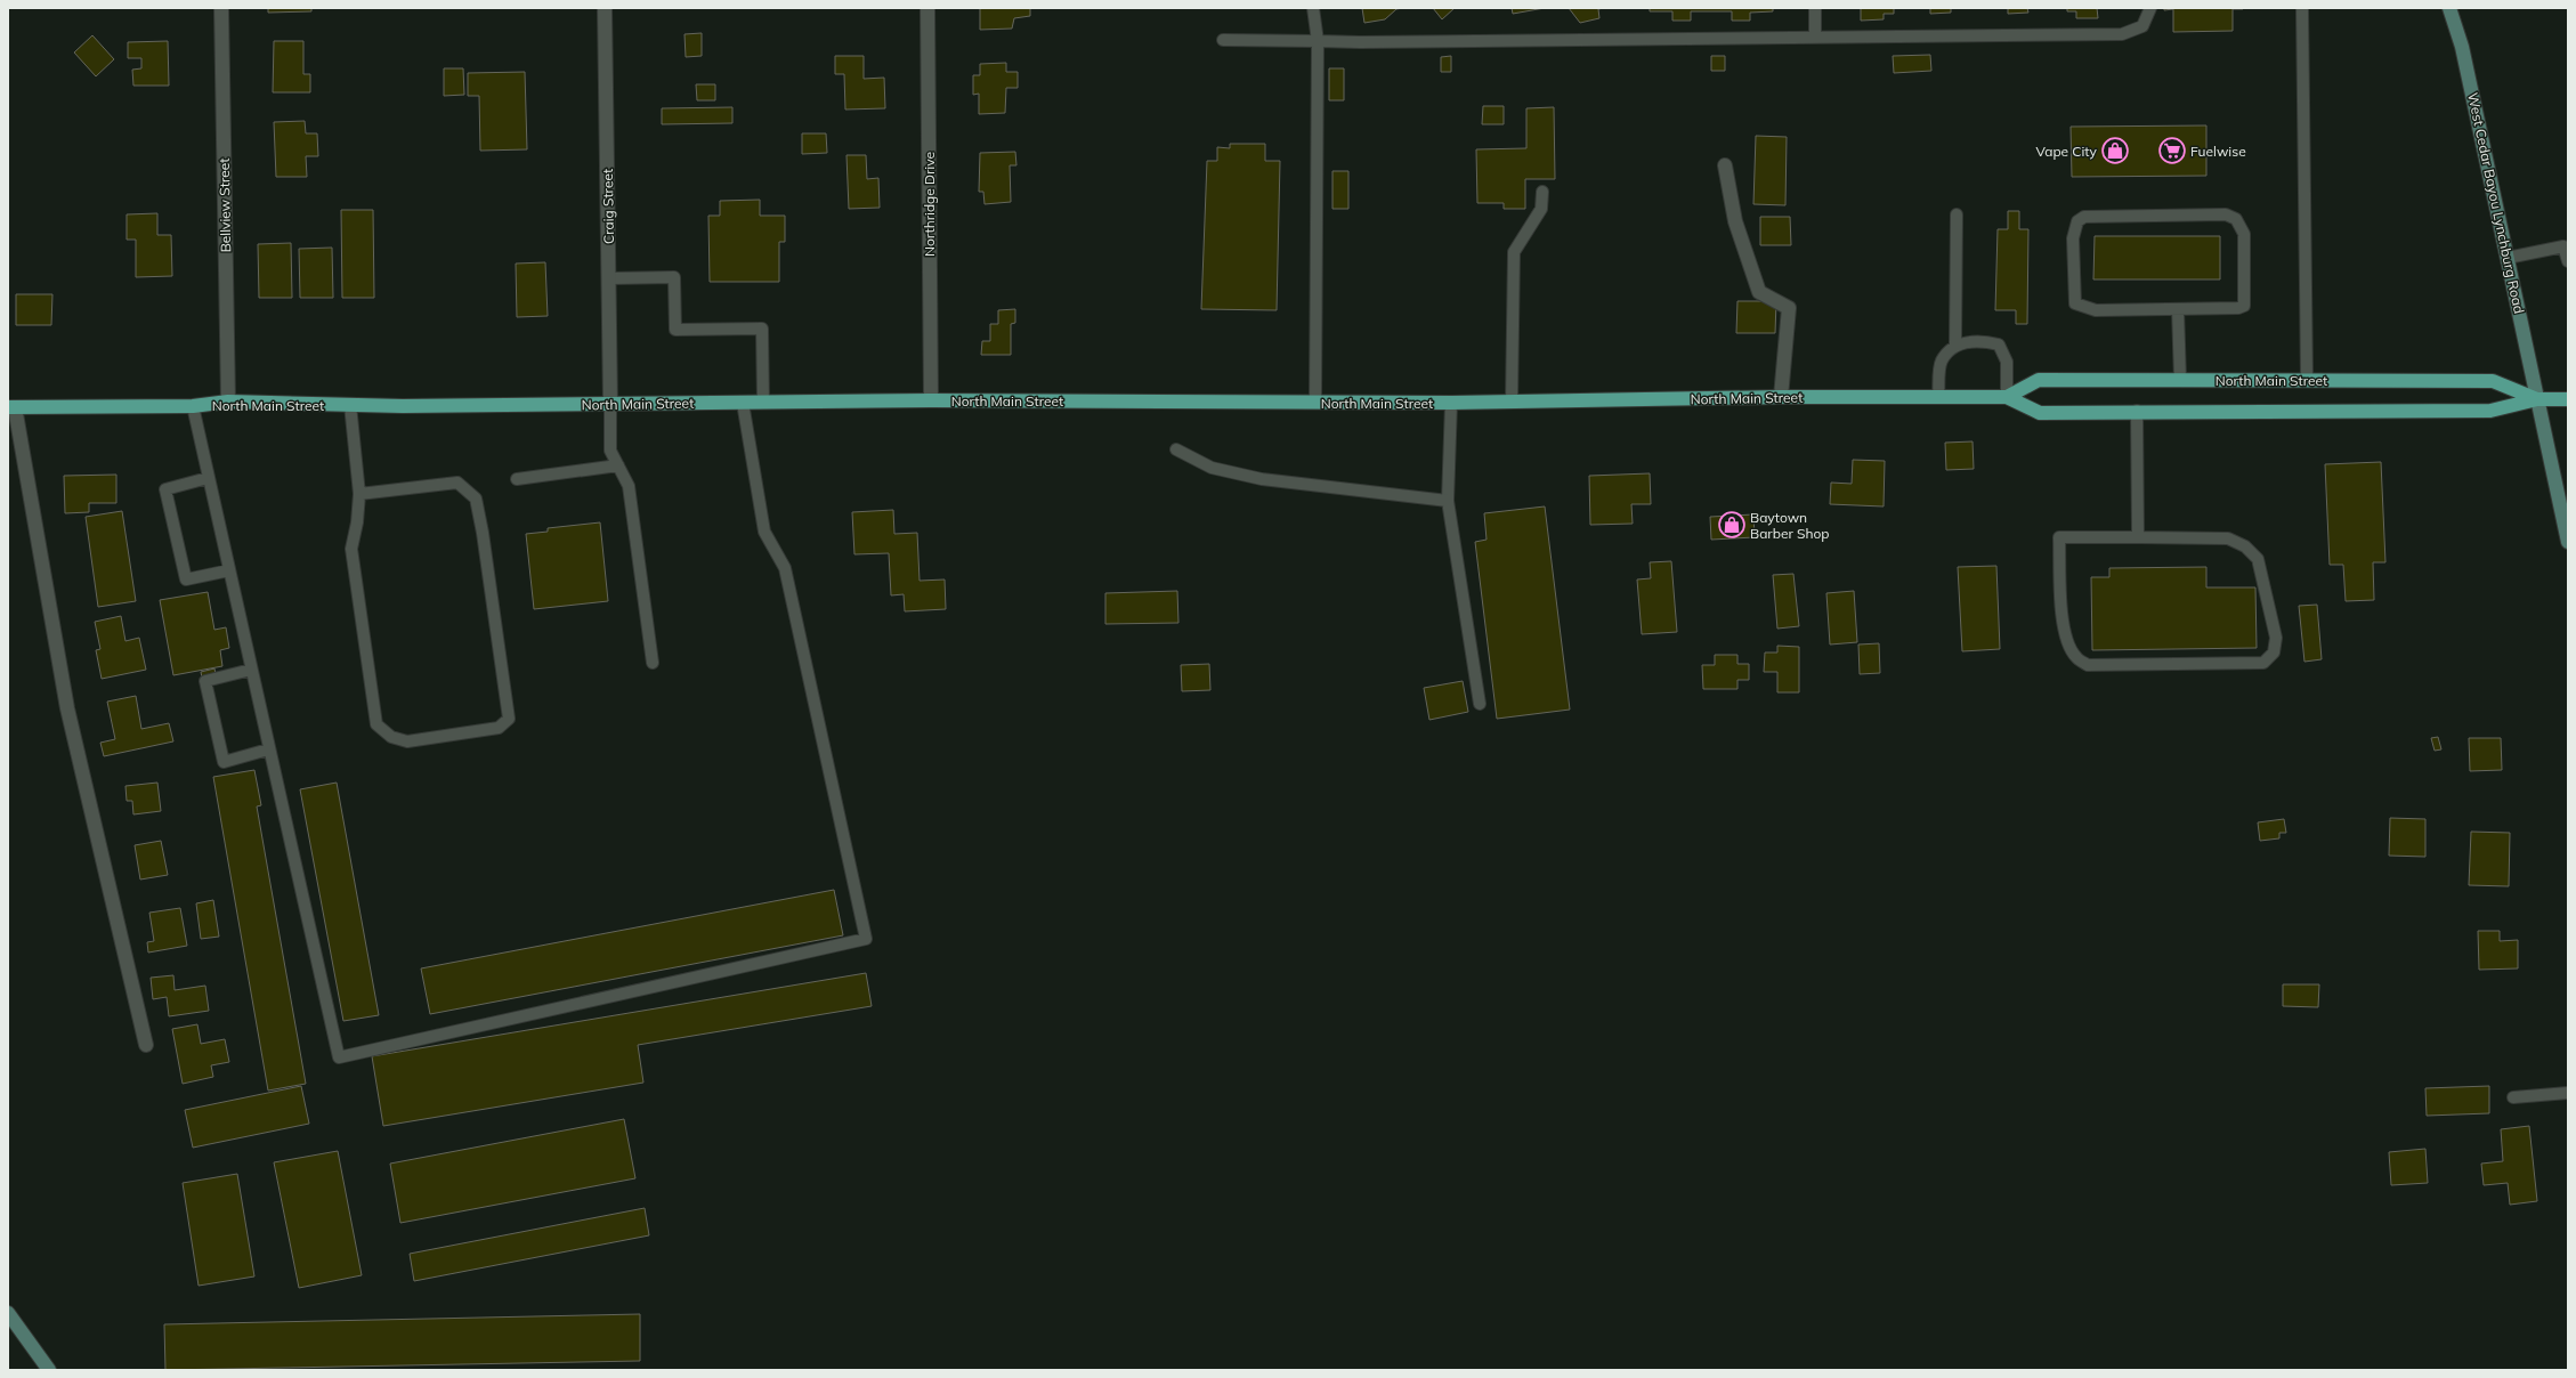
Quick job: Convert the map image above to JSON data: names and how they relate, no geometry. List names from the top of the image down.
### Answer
{
  "streets": {
    "main road": ["West Cedar Bayou Lynchburg Road", "North Main Street"],
    "street": ["Northridge Drive", "Bellview Street", "Craig Street"]
  },
  "crossings": [
    ["West Cedar Bayou Lynchburg Road", "North Main Street"],
    ["Northridge Drive", "North Main Street"],
    ["Bellview Street", "North Main Street"],
    ["Craig Street", "North Main Street"]
  ],
  "places": {
    "shop": ["Vape City", "Baytown Barber Shop"],
    "supermarket": ["Fuelwise"]
  }
}
